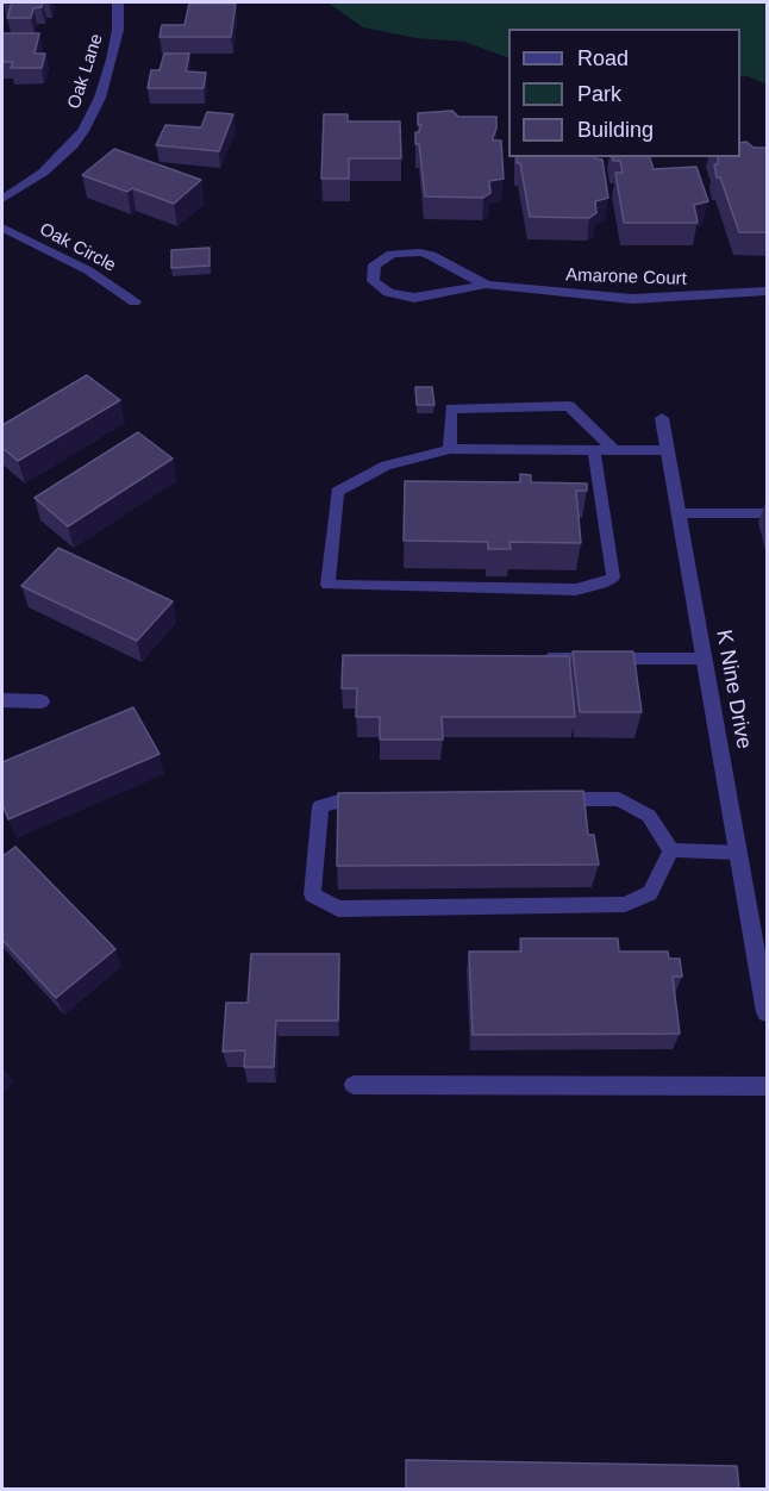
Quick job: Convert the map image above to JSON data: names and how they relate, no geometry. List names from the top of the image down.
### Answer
{
  "streets": {
    "street": [
      "Oak Lane",
      "Oak Circle",
      "Amarone Court",
      "K Nine Drive"
    ]
  },
  "legend": ["Road", "Park", "Building"]
}
